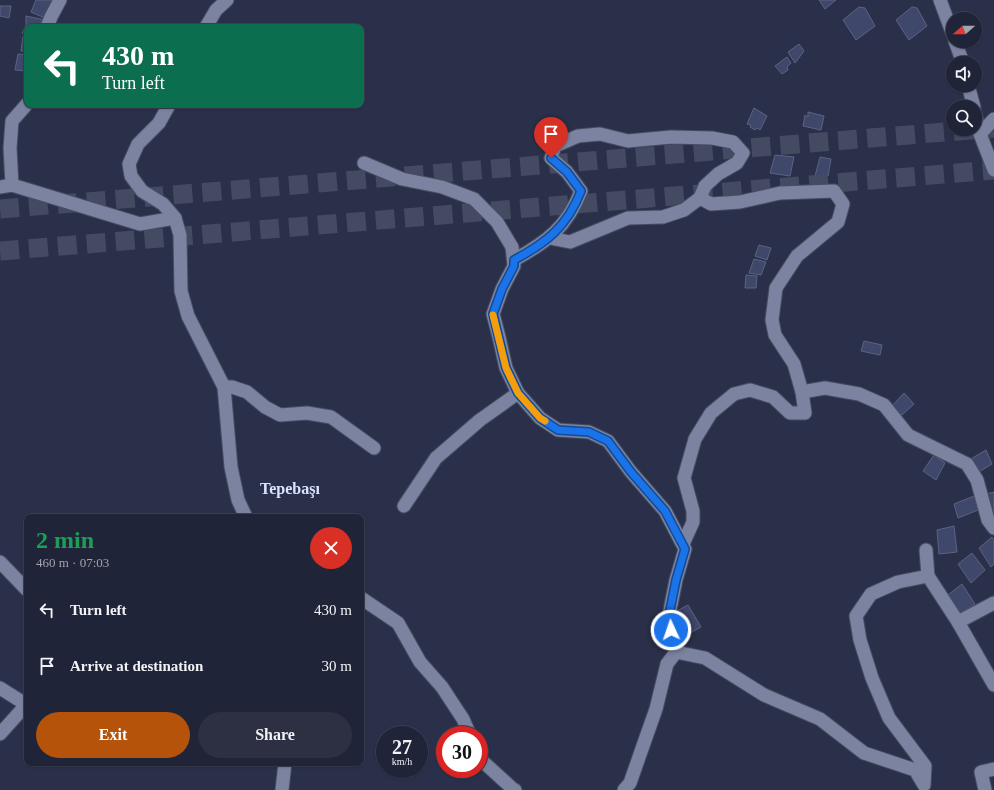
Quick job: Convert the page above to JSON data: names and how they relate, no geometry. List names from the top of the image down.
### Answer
{
  "districts": ["Tepebaşı"],
  "north": "left",
  "page": {
    "turn": ["430 m", "Turn left"],
    "heading": ["2 min", "460 m · 07:03"],
    "list": [
      {
        "name": "Turn left",
        "value": "430 m"
      },
      {
        "name": "Arrive at destination",
        "value": "30 m"
      }
    ],
    "buttons": ["Exit", "Share"],
    "speed": "27 km/h",
    "limit": "30"
  }
}
